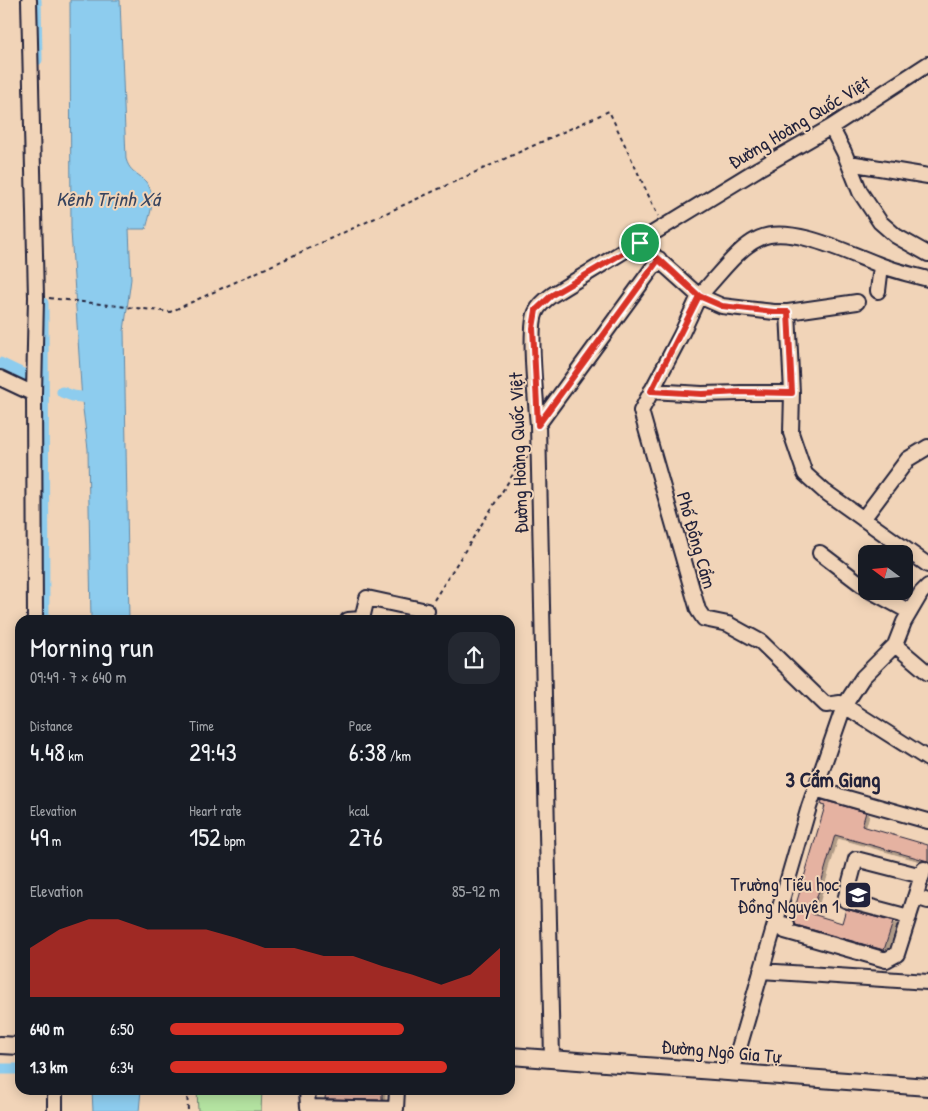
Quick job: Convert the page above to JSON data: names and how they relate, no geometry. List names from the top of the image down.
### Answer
{
  "streets": {
    "main road": ["Đường Ngô Gia Tự"],
    "street": ["Đường Hoàng Quốc Việt", "Phố Đồng Cẩm"]
  },
  "crossings": [
    ["Đường Hoàng Quốc Việt", "Đường Ngô Gia Tự"]
  ],
  "districts": ["3 Cẩm Giang"],
  "water": ["Kênh Trịnh Xá"],
  "places": {
    "school or university": ["Trường Tiểu học Đồng Nguyên 1"]
  },
  "north": "left",
  "page": {
    "heading": ["Morning run", "09:49 · 7 × 640 m"],
    "stats": [
      ["Distance", "4.48 km"],
      ["Time", "29:43"],
      ["Pace", "6:38 /km"],
      ["Elevation", "49 m"],
      ["Heart rate", "152 bpm"],
      ["kcal", "276"]
    ],
    "chart": ["Elevation", "85–92 m"],
    "list": [
      {
        "name": "640 m",
        "note": "6:50"
      },
      {
        "name": "1.3 km",
        "note": "6:34"
      }
    ]
  }
}
